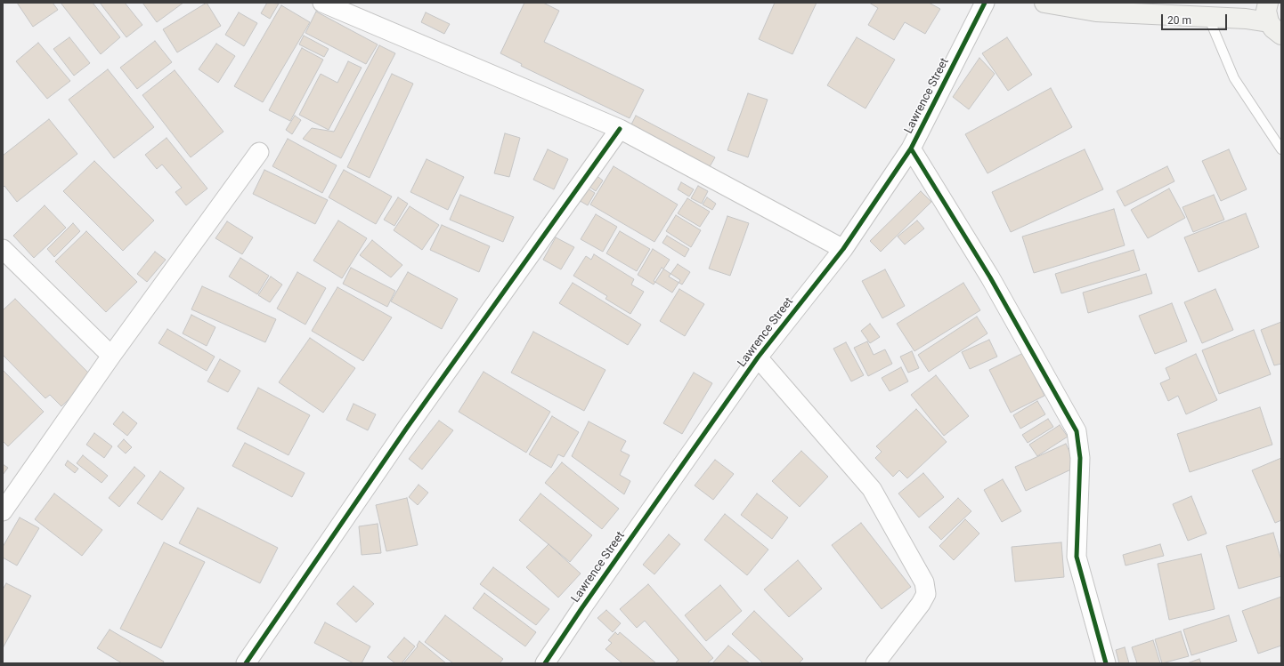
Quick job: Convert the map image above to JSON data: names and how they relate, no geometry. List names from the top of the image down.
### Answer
{
  "streets": {
    "street": ["Lawrence Street"]
  },
  "scale_bar": "20 m"
}
